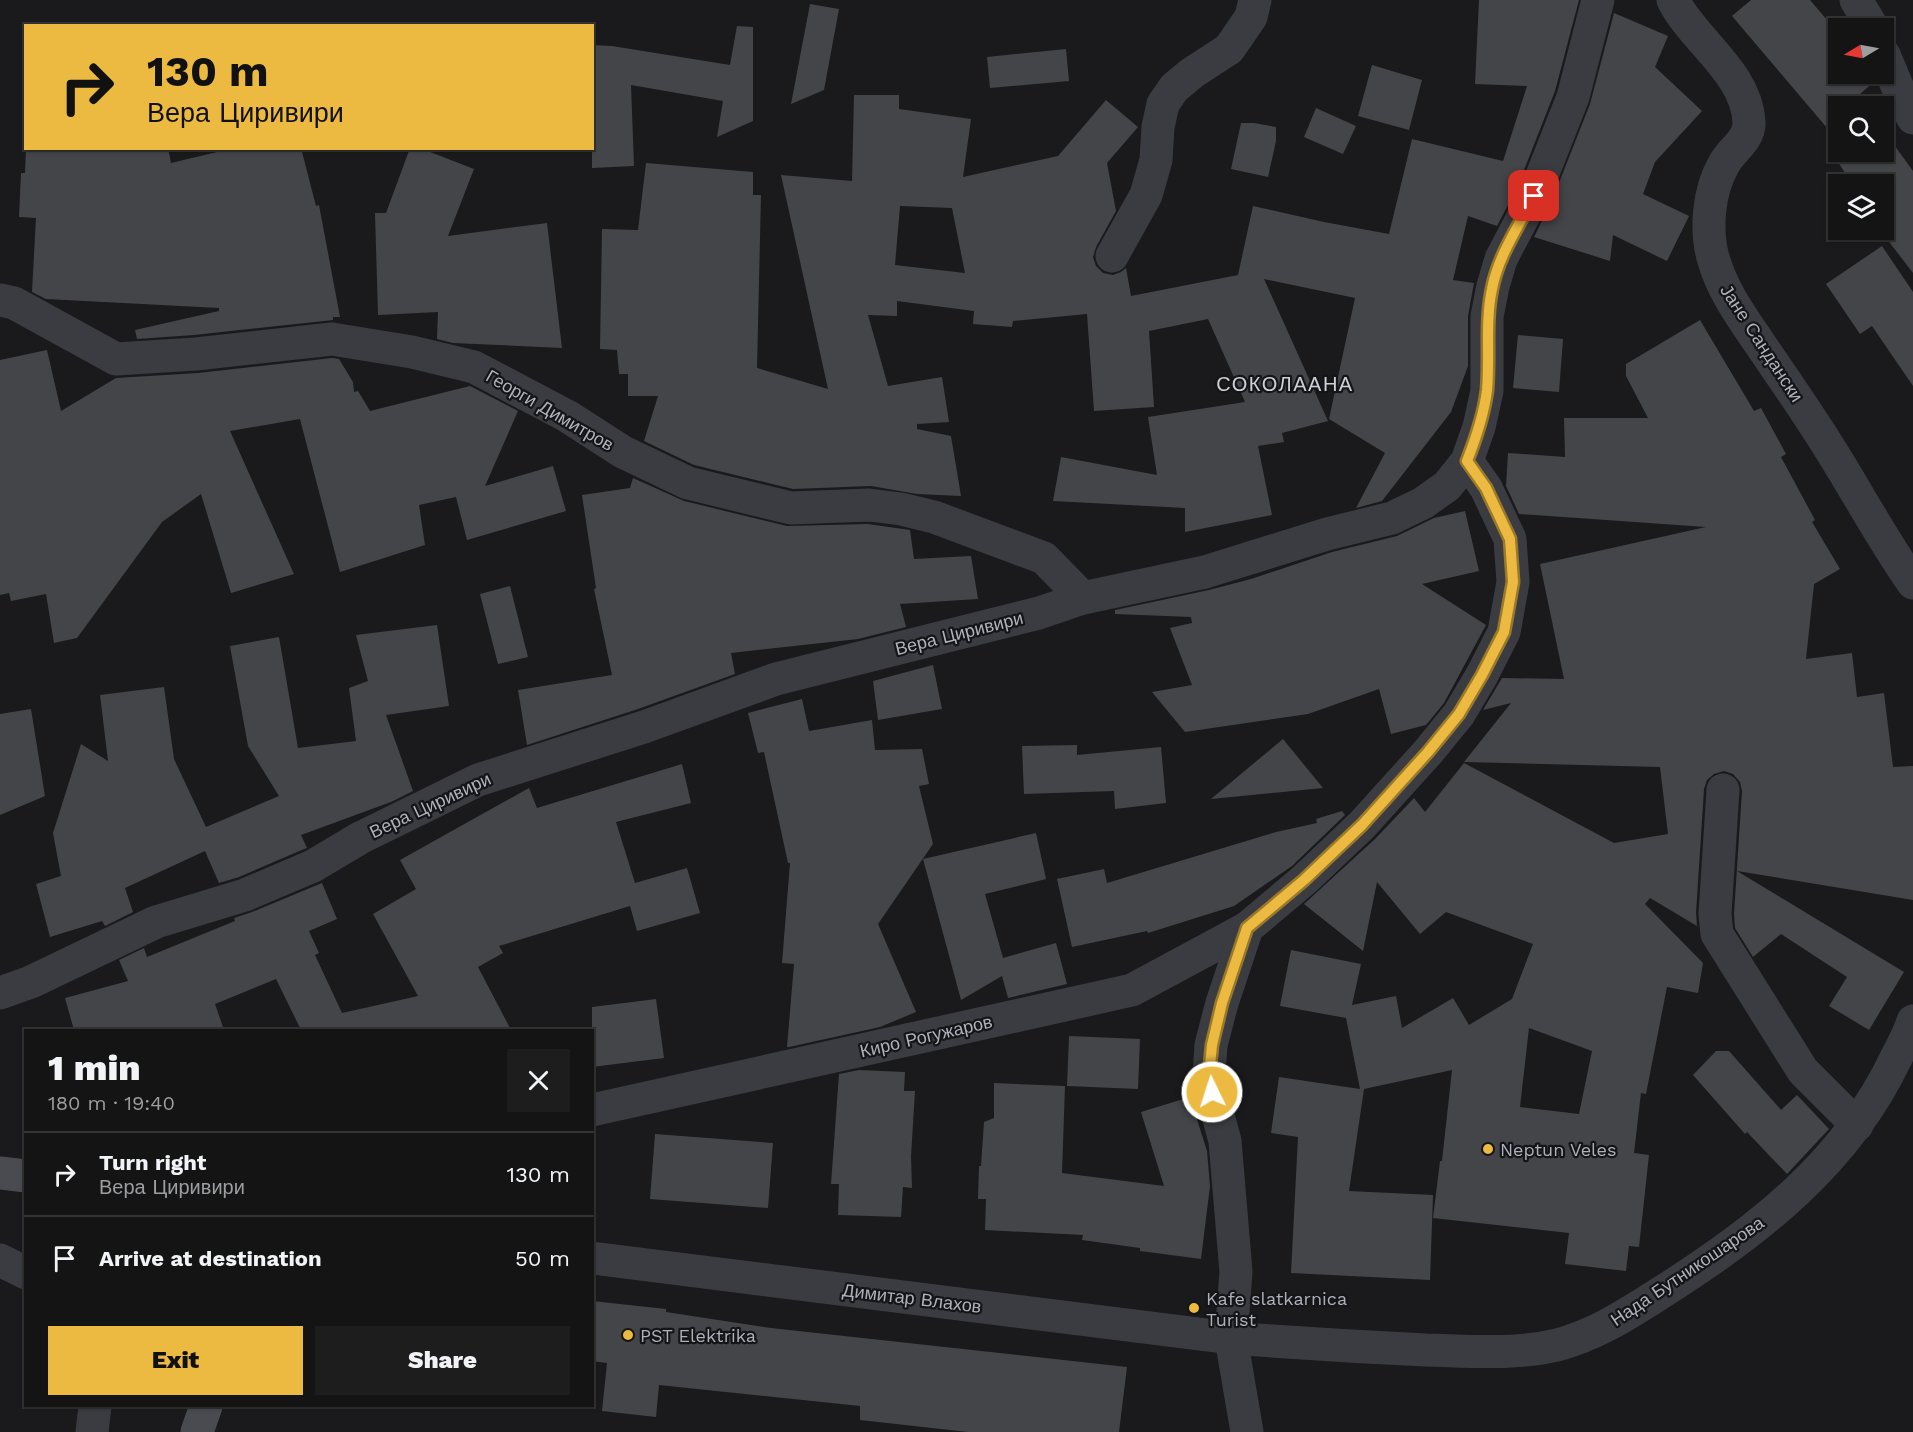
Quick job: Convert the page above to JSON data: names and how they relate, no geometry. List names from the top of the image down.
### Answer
{
  "streets": {
    "street": [
      "Јане Сандански",
      "Георги Димитров",
      "Вера Циривири",
      "Киро Рогужаров",
      "Нада Бутникошарова",
      "Димитар Влахов"
    ]
  },
  "crossings": [
    ["Георги Димитров", "Вера Циривири"],
    ["Вера Циривири", "Киро Рогужаров"],
    ["Нада Бутникошарова", "Димитар Влахов"]
  ],
  "districts": ["СОКОЛААНА"],
  "places": ["Neptun Veles", "Kafe slatkarnica Turist", "PST Elektrika"],
  "north": "left",
  "page": {
    "turn": ["130 m", "Вера Циривири"],
    "heading": ["1 min", "180 m · 19:40"],
    "list": [
      {
        "name": "Turn right",
        "note": "Вера Циривири",
        "value": "130 m"
      },
      {
        "name": "Arrive at destination",
        "value": "50 m"
      }
    ],
    "buttons": ["Exit", "Share"]
  }
}
